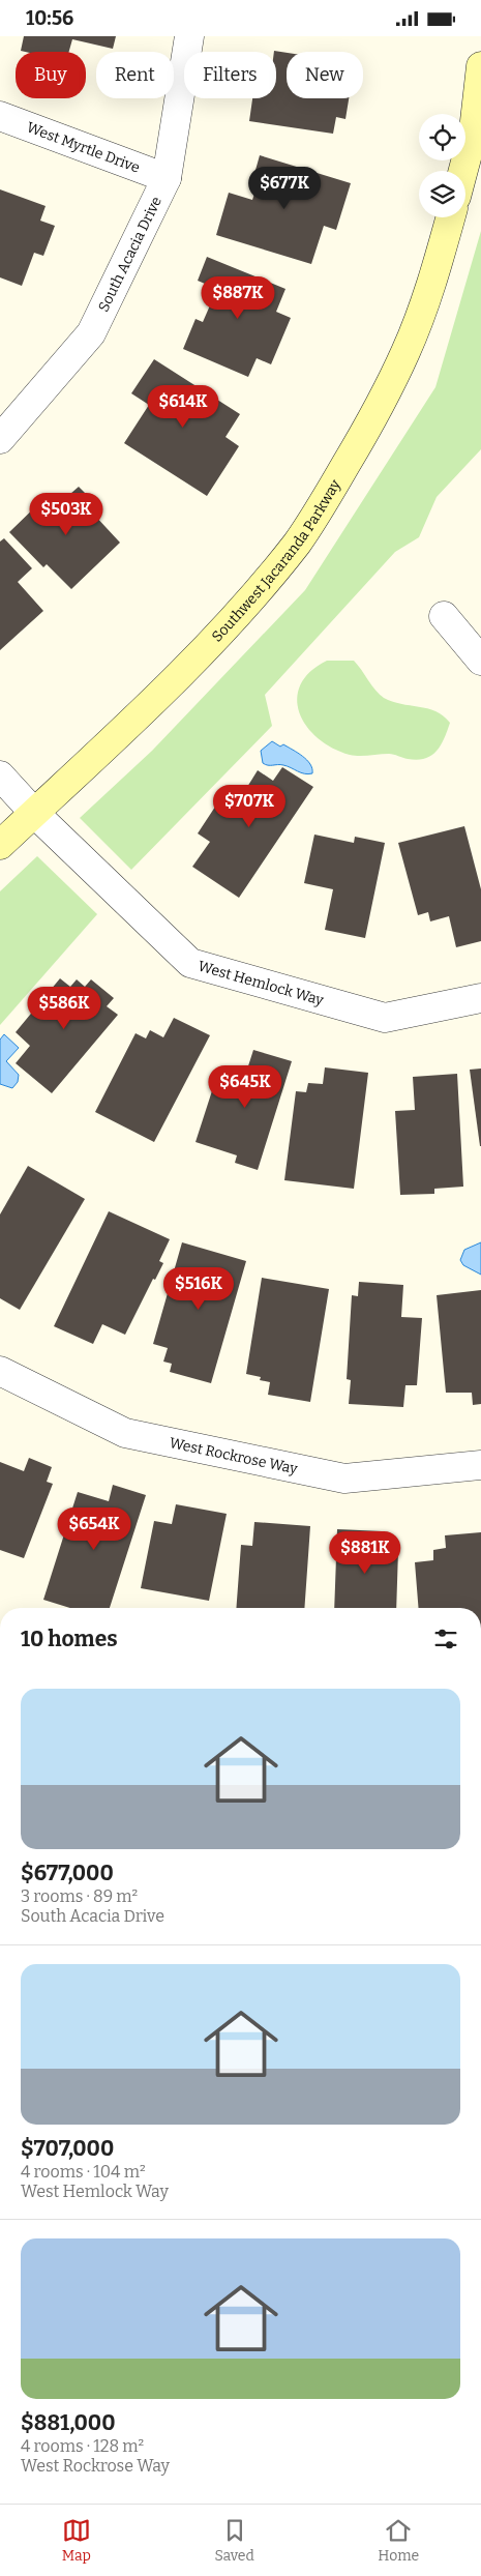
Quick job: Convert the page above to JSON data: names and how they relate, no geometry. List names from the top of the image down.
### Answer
{
  "streets": {
    "street": [
      "West Myrtle Drive",
      "South Acacia Drive",
      "Southwest Jacaranda Parkway",
      "West Hemlock Way",
      "West Rockrose Way"
    ]
  },
  "crossings": [
    ["West Myrtle Drive", "South Acacia Drive"],
    ["Southwest Jacaranda Parkway", "West Hemlock Way"]
  ],
  "page": {
    "status": "10:56",
    "chip": [
      "Buy",
      "Rent",
      "Filters",
      "New"
    ],
    "price": [
      "$677K",
      "$887K",
      "$614K",
      "$503K",
      "$707K",
      "$586K",
      "$645K",
      "$516K",
      "$654K",
      "$881K"
    ],
    "heading": "10 homes",
    "list": [
      {
        "name": "$677,000",
        "note": "3 rooms · 89 m² · South Acacia Drive"
      },
      {
        "name": "$707,000",
        "note": "4 rooms · 104 m² · West Hemlock Way"
      },
      {
        "name": "$881,000",
        "note": "4 rooms · 128 m² · West Rockrose Way"
      }
    ],
    "tabs": ["Map", "Saved", "Home"]
  }
}
